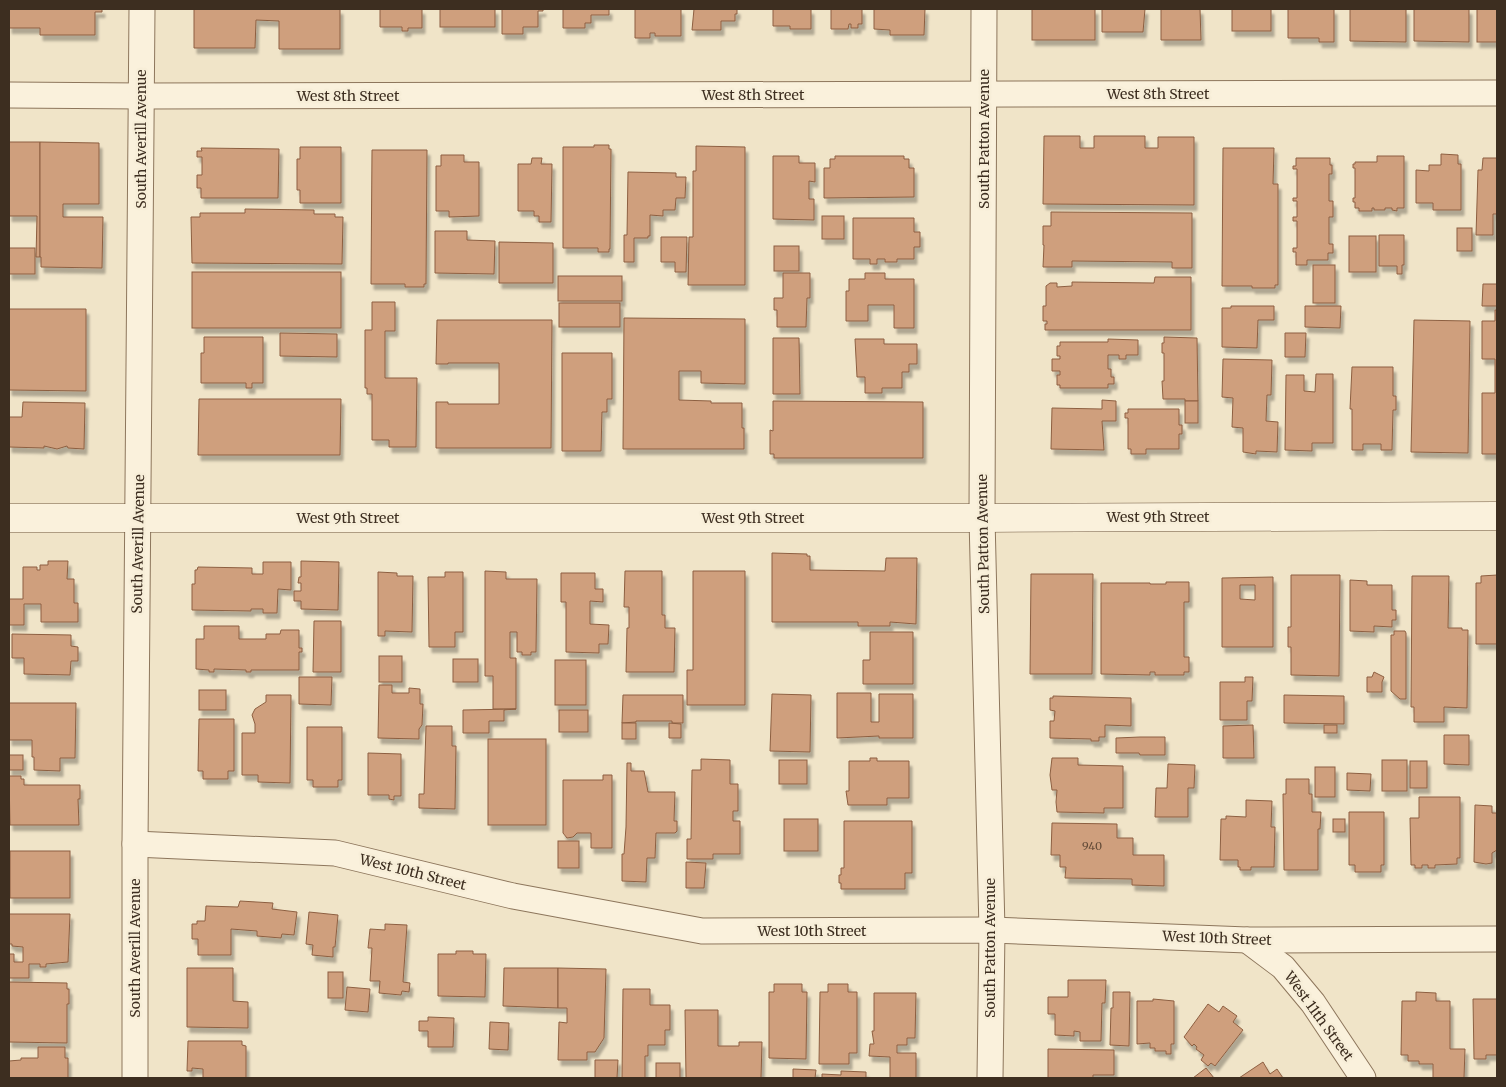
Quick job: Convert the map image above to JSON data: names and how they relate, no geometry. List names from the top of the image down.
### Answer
{
  "streets": {
    "main road": ["West 9th Street"],
    "street": [
      "West 8th Street",
      "South Averill Avenue",
      "South Patton Avenue",
      "West 10th Street",
      "West 11th Street"
    ]
  },
  "crossings": [
    ["West 8th Street", "South Averill Avenue"],
    ["West 8th Street", "South Patton Avenue"],
    ["South Averill Avenue", "West 9th Street"],
    ["South Averill Avenue", "West 10th Street"],
    ["South Patton Avenue", "West 9th Street"],
    ["South Patton Avenue", "West 10th Street"],
    ["West 10th Street", "West 11th Street"]
  ],
  "house_numbers": ["940"]
}
